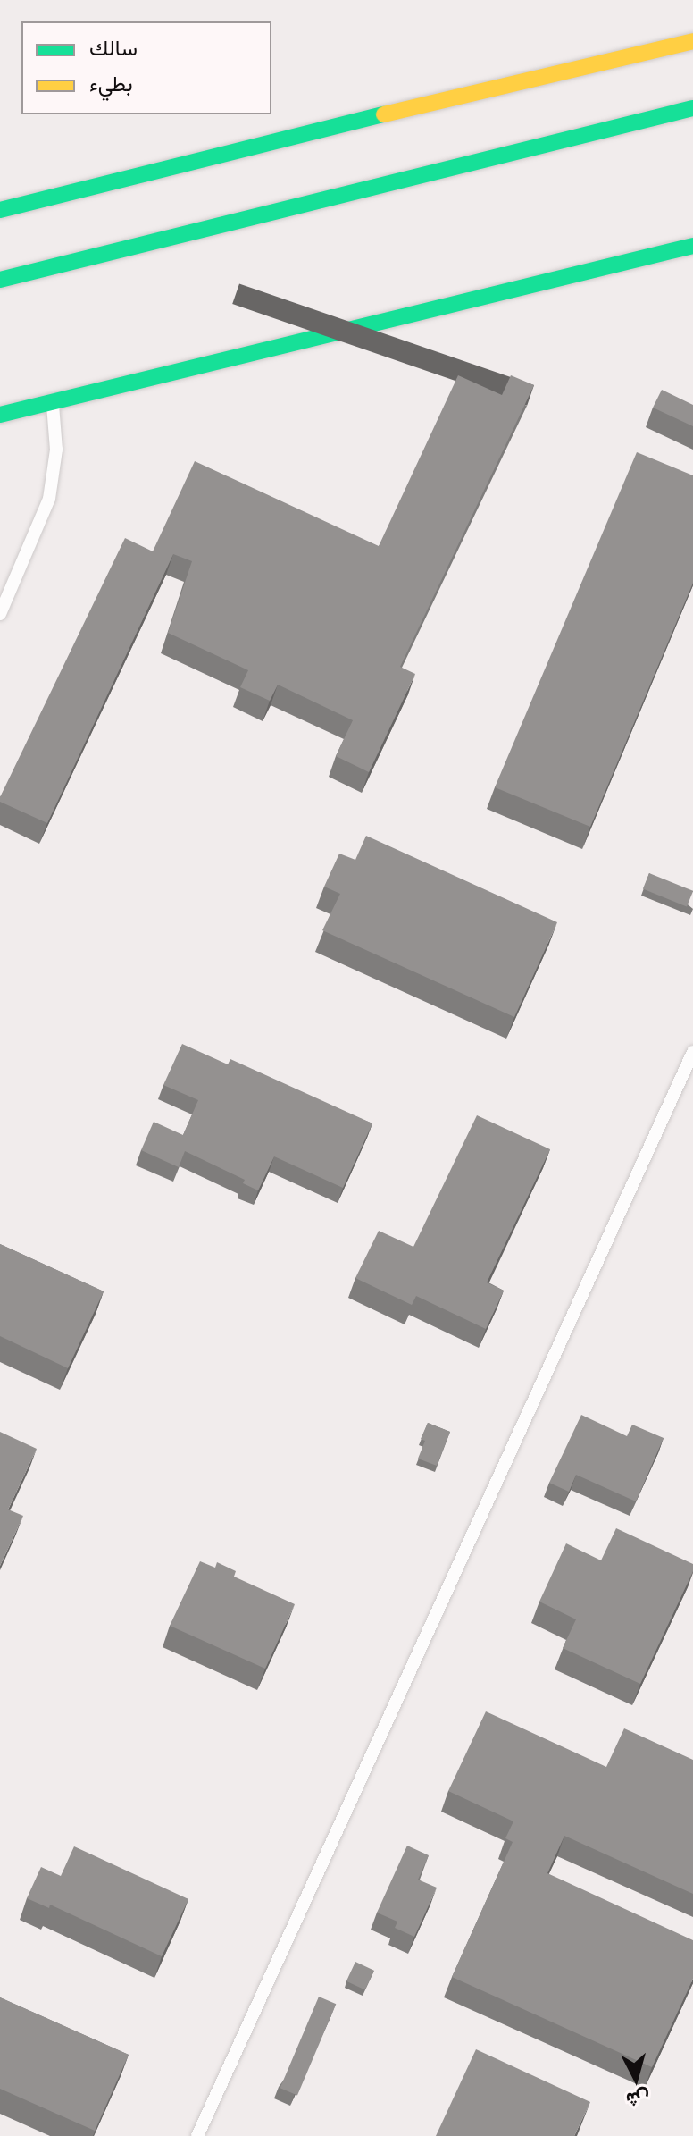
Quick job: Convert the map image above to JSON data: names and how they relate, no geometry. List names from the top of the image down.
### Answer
{
  "legend": ["سالك", "بطيء"],
  "north": "bottom"
}
